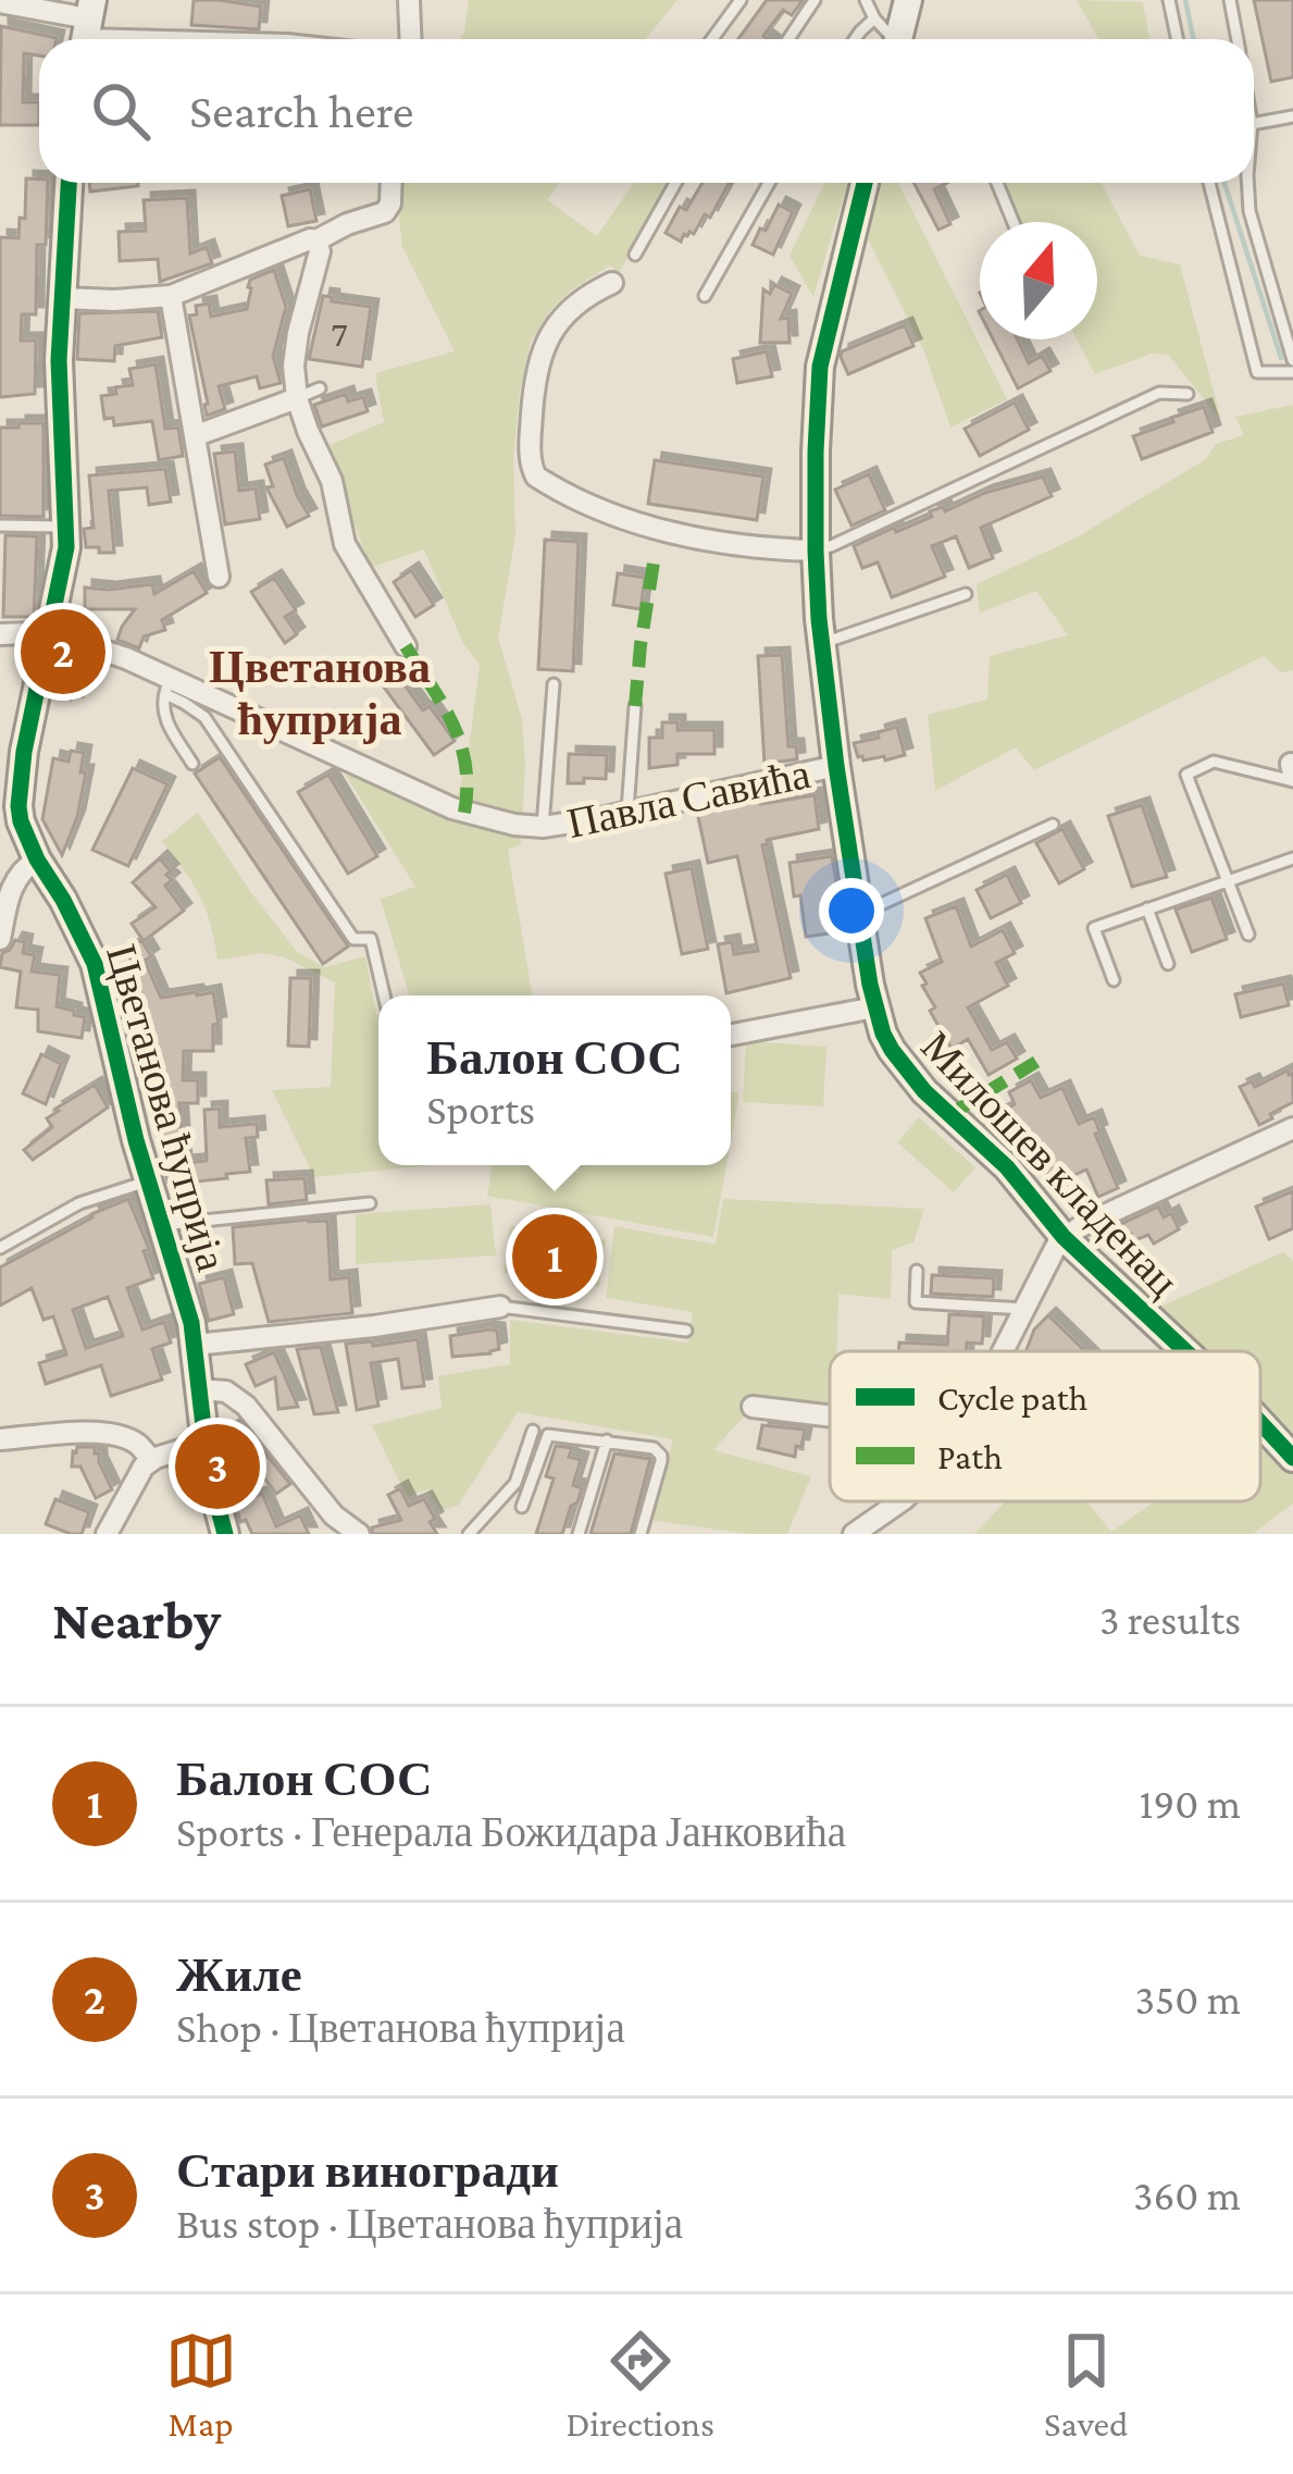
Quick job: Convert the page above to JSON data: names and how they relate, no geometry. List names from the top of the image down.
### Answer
{
  "streets": {
    "street": ["Павла Савића", "Цветанова ћуприја", "Милошев кладенац"]
  },
  "crossings": [
    ["Павла Савића", "Цветанова ћуприја"],
    ["Павла Савића", "Милошев кладенац"]
  ],
  "districts": ["Цветанова ћуприја"],
  "house_numbers": ["7"],
  "legend": ["Cycle path", "Path"],
  "north": "top",
  "page": {
    "search": "Search here",
    "pins": ["2", "1", "3"],
    "popup": ["Балон СОС", "Sports"],
    "heading": ["Nearby", "3 results"],
    "list": [
      {
        "mark": "1",
        "name": "Балон СОС",
        "note": "Sports · Генерала Божидара Јанковића",
        "value": "190 m"
      },
      {
        "mark": "2",
        "name": "Жиле",
        "note": "Shop · Цветанова ћуприја",
        "value": "350 m"
      },
      {
        "mark": "3",
        "name": "Стари виногради",
        "note": "Bus stop · Цветанова ћуприја",
        "value": "360 m"
      }
    ],
    "nav": ["Map", "Directions", "Saved"]
  }
}
